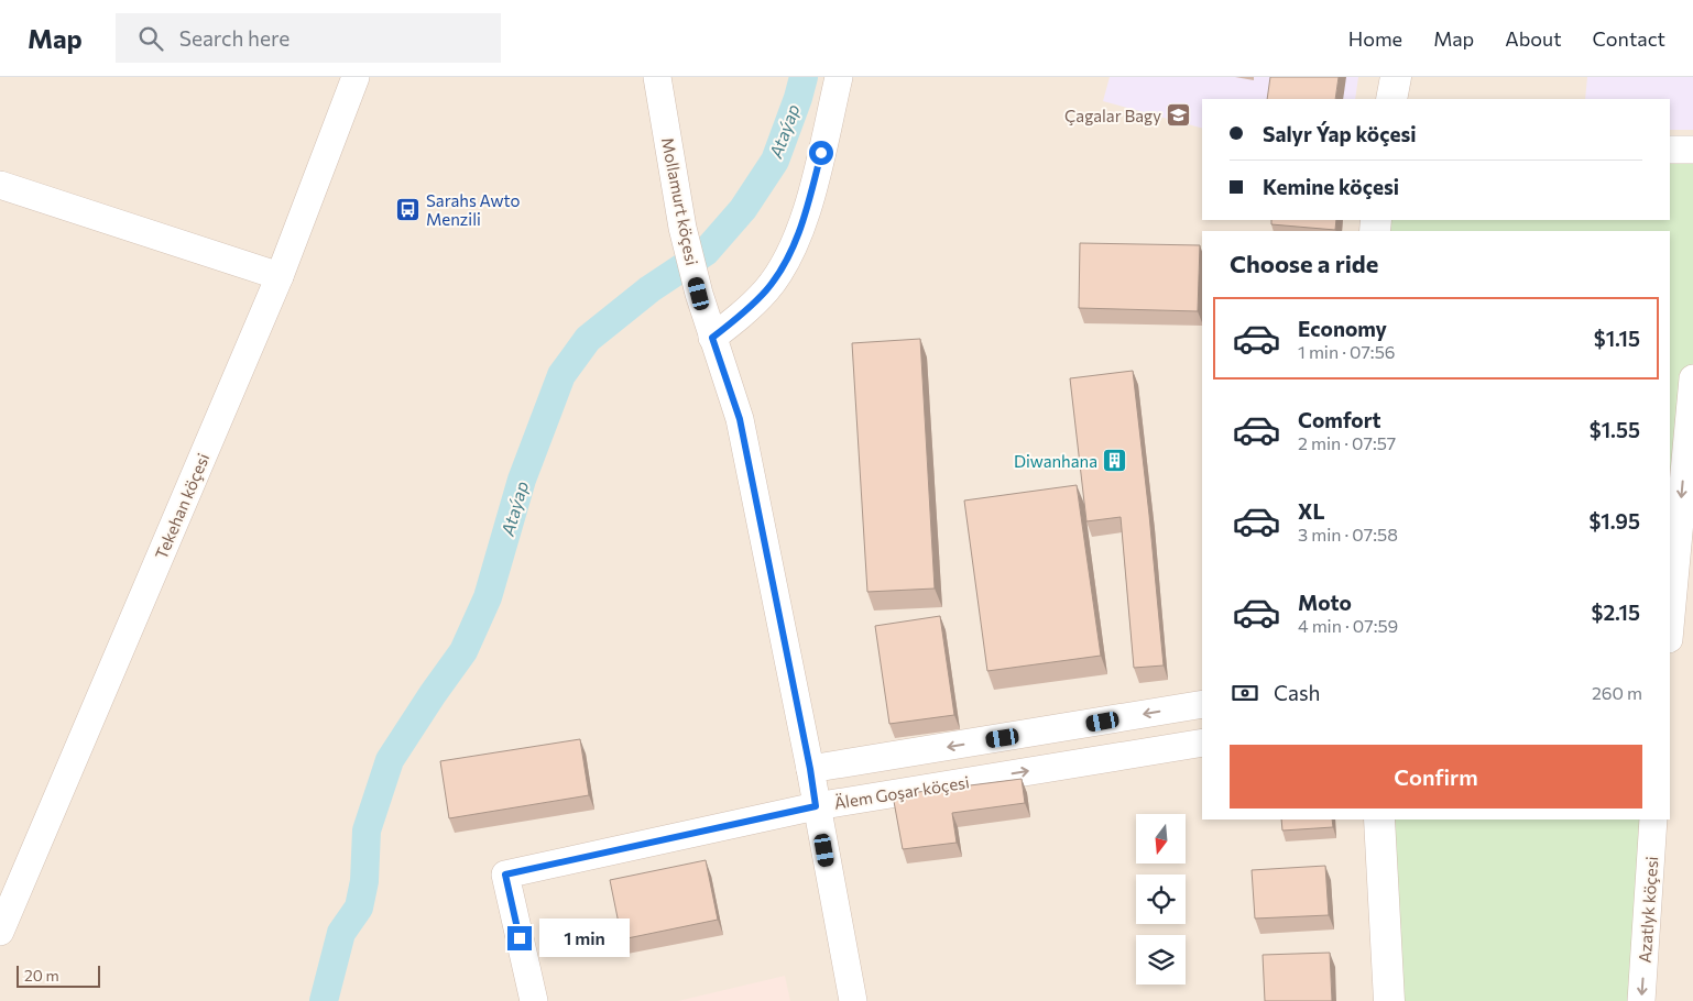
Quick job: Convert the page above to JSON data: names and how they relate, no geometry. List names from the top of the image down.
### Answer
{
  "streets": {
    "street": [
      "Mollamurt köçesi",
      "Tekehan köçesi",
      "Älem Goşar köçesi",
      "Azatlyk köçesi"
    ]
  },
  "crossings": [
    ["Mollamurt köçesi", "Älem Goşar köçesi"]
  ],
  "one_way": ["Azatlyk köçesi"],
  "water": ["Ataýap"],
  "places": {
    "school or university": ["Çagalar Bagy"],
    "bus stop": ["Sarahs Awto Menzili"],
    "building": ["Diwanhana"]
  },
  "scale_bar": "20 m",
  "north": "bottom",
  "page": {
    "header": "Map",
    "search": "Search here",
    "nav": [
      "Home",
      "Map",
      "About",
      "Contact"
    ],
    "banner": ["Salyr Ýap köçesi", "Kemine köçesi"],
    "heading": "Choose a ride",
    "list": [
      {
        "name": "Economy",
        "note": "1 min · 07:56",
        "value": "$1.15"
      },
      {
        "name": "Comfort",
        "note": "2 min · 07:57",
        "value": "$1.55"
      },
      {
        "name": "XL",
        "note": "3 min · 07:58",
        "value": "$1.95"
      },
      {
        "name": "Moto",
        "note": "4 min · 07:59",
        "value": "$2.15"
      }
    ],
    "pay": ["Cash", "260 m"],
    "buttons": "Confirm",
    "bubble": "1 min",
    "scale": "20 m"
  }
}
